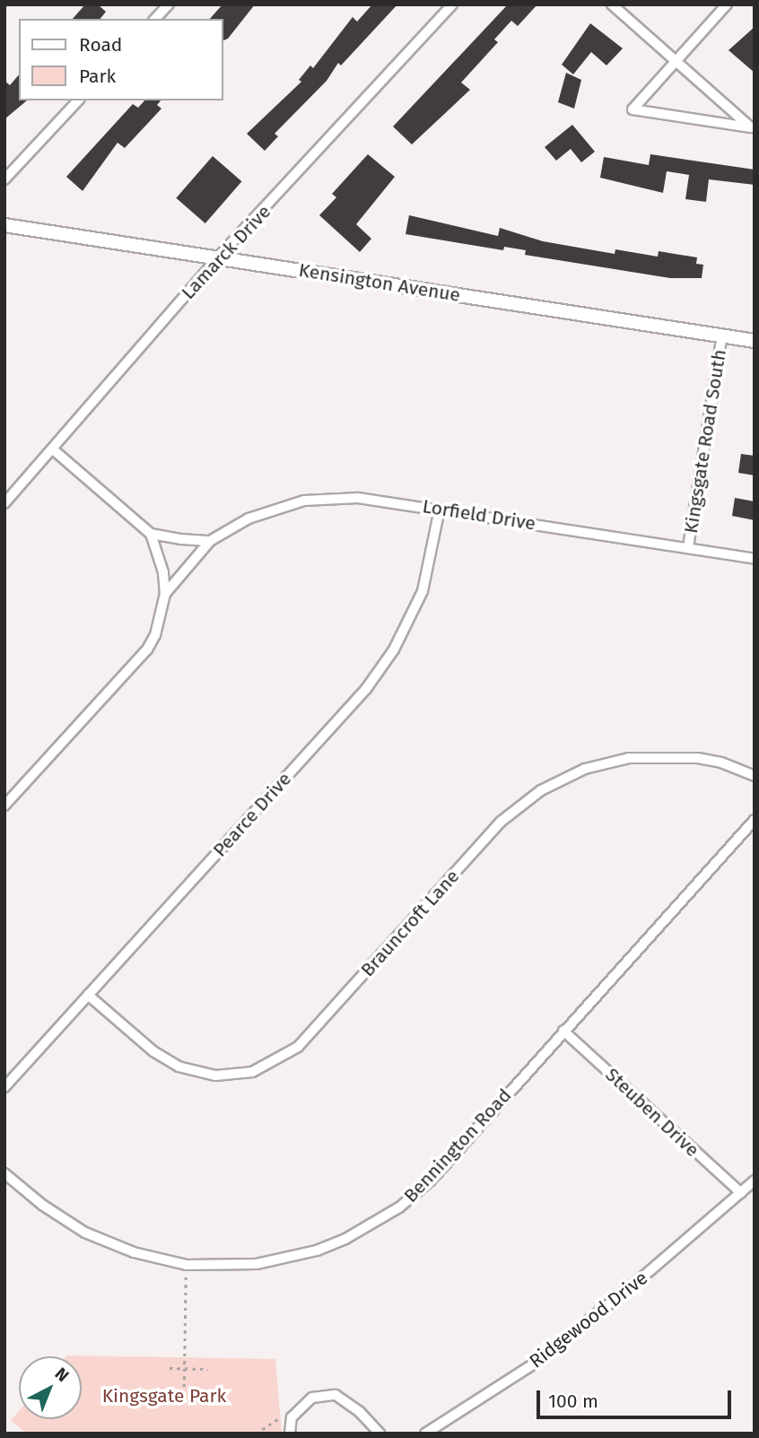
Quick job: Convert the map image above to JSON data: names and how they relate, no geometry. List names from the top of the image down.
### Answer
{
  "streets": {
    "street": [
      "Lamarck Drive",
      "Kensington Avenue",
      "Kingsgate Road South",
      "Lorfield Drive",
      "Pearce Drive",
      "Brauncroft Lane",
      "Steuben Drive",
      "Bennington Road",
      "Ridgewood Drive"
    ]
  },
  "crossings": [
    ["Lamarck Drive", "Kensington Avenue"],
    ["Kensington Avenue", "Kingsgate Road South"],
    ["Kingsgate Road South", "Lorfield Drive"],
    ["Lorfield Drive", "Pearce Drive"],
    ["Pearce Drive", "Brauncroft Lane"],
    ["Steuben Drive", "Bennington Road"],
    ["Steuben Drive", "Ridgewood Drive"]
  ],
  "parks": ["Kingsgate Park"],
  "legend": ["Road", "Park"],
  "scale_bar": "100 m",
  "north": "top right"
}
